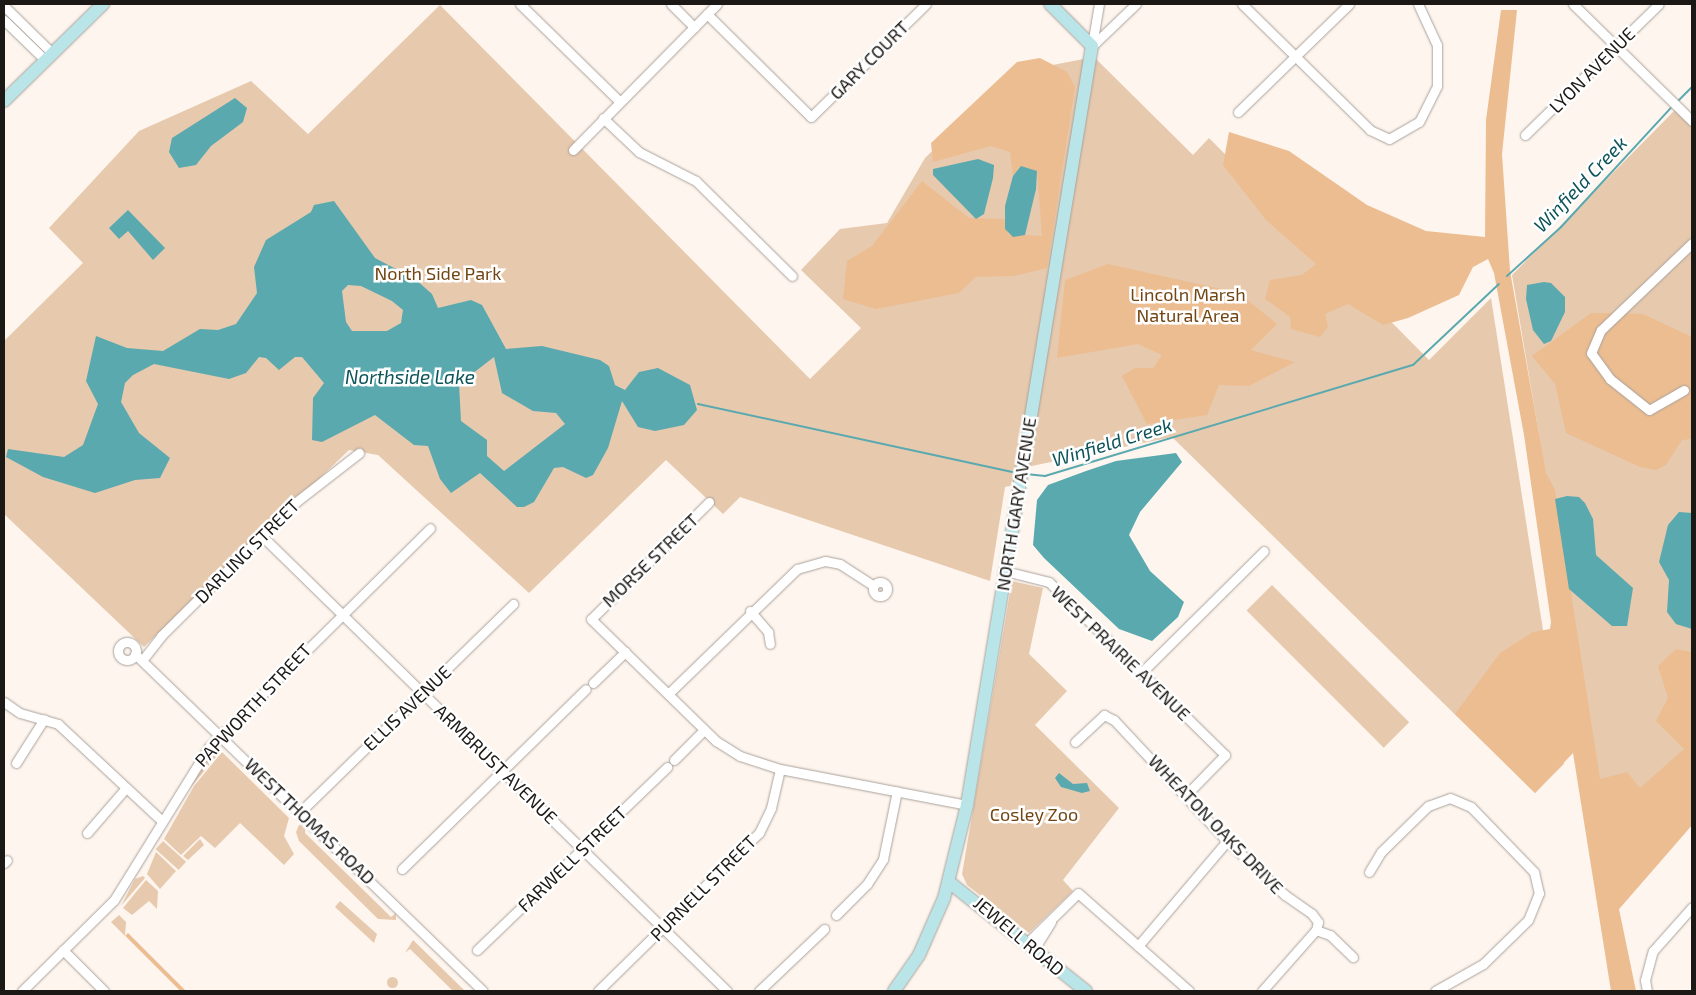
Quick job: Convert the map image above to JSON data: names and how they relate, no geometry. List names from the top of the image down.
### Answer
{
  "streets": {
    "street": [
      "GARY COURT",
      "LYON AVENUE",
      "NORTH GARY AVENUE",
      "DARLING STREET",
      "MORSE STREET",
      "WEST PRAIRIE AVENUE",
      "PAPWORTH STREET",
      "ELLIS AVENUE",
      "ARMBRUST AVENUE",
      "WEST THOMAS ROAD",
      "WHEATON OAKS DRIVE",
      "FARWELL STREET",
      "PURNELL STREET",
      "JEWELL ROAD"
    ]
  },
  "crossings": [
    ["NORTH GARY AVENUE", "WEST PRAIRIE AVENUE"],
    ["NORTH GARY AVENUE", "JEWELL ROAD"],
    ["DARLING STREET", "ARMBRUST AVENUE"],
    ["DARLING STREET", "WEST THOMAS ROAD"],
    ["WEST PRAIRIE AVENUE", "WHEATON OAKS DRIVE"],
    ["PAPWORTH STREET", "ARMBRUST AVENUE"],
    ["PAPWORTH STREET", "WEST THOMAS ROAD"],
    ["ELLIS AVENUE", "ARMBRUST AVENUE"],
    ["ELLIS AVENUE", "WEST THOMAS ROAD"],
    ["ARMBRUST AVENUE", "FARWELL STREET"],
    ["ARMBRUST AVENUE", "PURNELL STREET"]
  ],
  "water": ["Winfield Creek", "Northside Lake"],
  "parks": ["North Side Park", "Lincoln Marsh Natural Area", "Cosley Zoo"]
}
